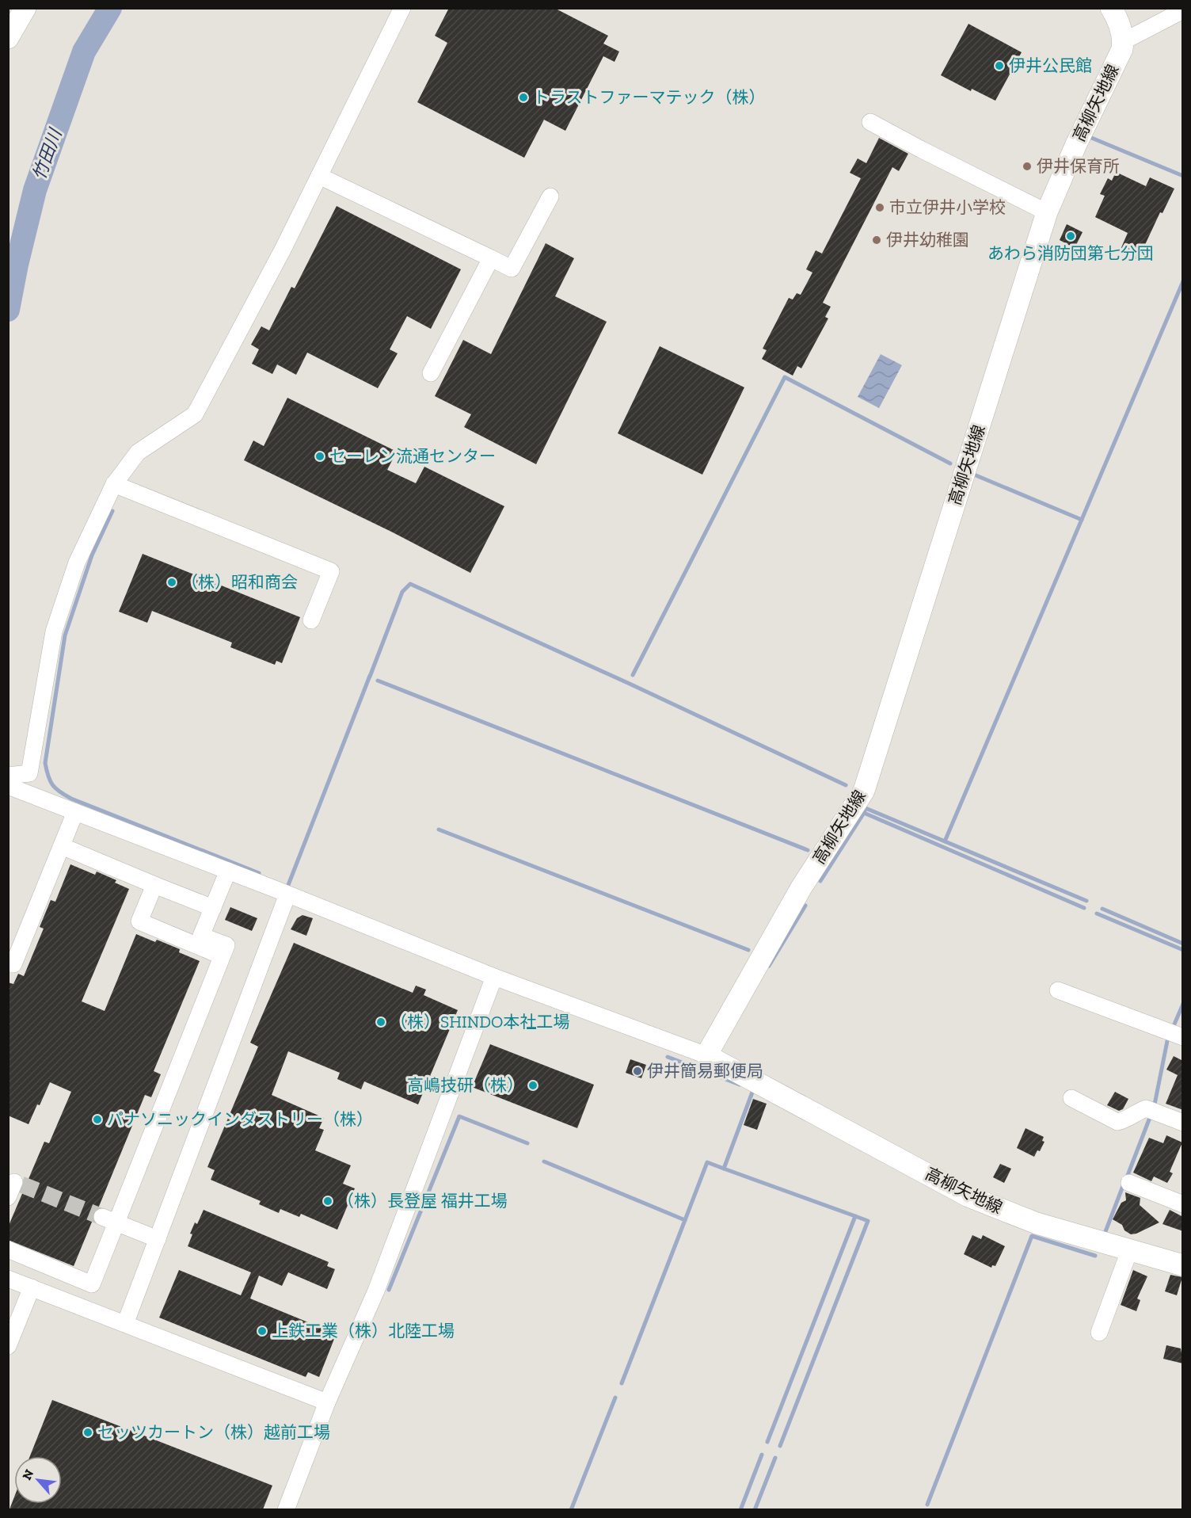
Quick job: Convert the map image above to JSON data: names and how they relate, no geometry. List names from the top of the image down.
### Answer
{
  "streets": {
    "main road": ["高柳矢地線"]
  },
  "water": ["竹田川"],
  "places": [
    "伊井公民館",
    "トラストファーマテック（株）",
    "伊井保育所",
    "市立伊井小学校",
    "あわら消防団第七分団",
    "伊井幼稚園",
    "セーレン流通センター",
    "（株）昭和商会",
    "（株）SHINDO本社工場",
    "伊井簡易郵便局",
    "高嶋技研（株）",
    "パナソニックインダストリー（株）",
    "（株）長登屋 福井工場",
    "上鉄工業（株）北陸工場",
    "セッツカートン（株）越前工場"
  ],
  "north": "top left"
}
